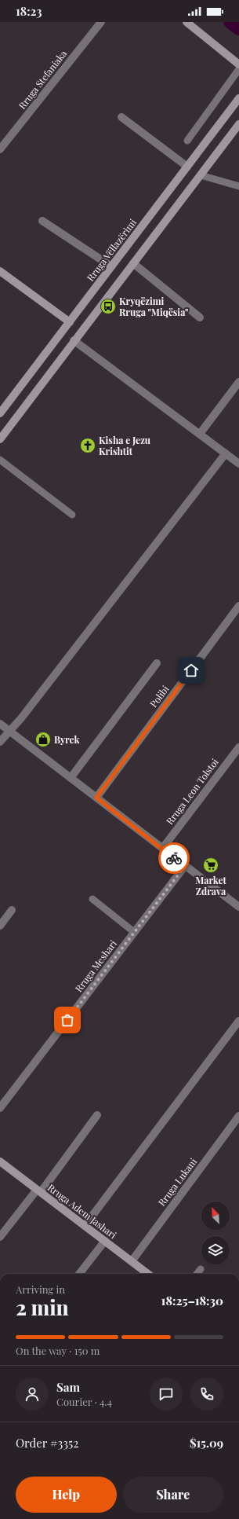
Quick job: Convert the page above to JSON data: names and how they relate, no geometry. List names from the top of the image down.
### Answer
{
  "streets": {
    "main road": ["Rruga Vëllazërimi", "Rruga Adem Jashari"],
    "street": [
      "Rruga Stefaniaka",
      "Polibi",
      "Rruga Leon Tolstoi",
      "Rruga Meshari",
      "Rruga Lukani"
    ]
  },
  "crossings": [
    ["Rruga Lukani", "Rruga Adem Jashari"]
  ],
  "places": {
    "bus stop": ["Kryqëzimi Rruga \"Miqësia\""],
    "church": ["Kisha e Jezu Krishtit"],
    "shop": ["Byrek"],
    "supermarket": ["Market Zdrava"]
  },
  "north": "top left",
  "page": {
    "status": "18:23",
    "heading": ["2 min", "Arriving in", "18:25–18:30"],
    "panel": [
      "Sam",
      "Courier · 4.4",
      "Order #3352",
      "$15.09"
    ],
    "bar": "On the way · 150 m",
    "buttons": ["Help", "Share"]
  }
}
